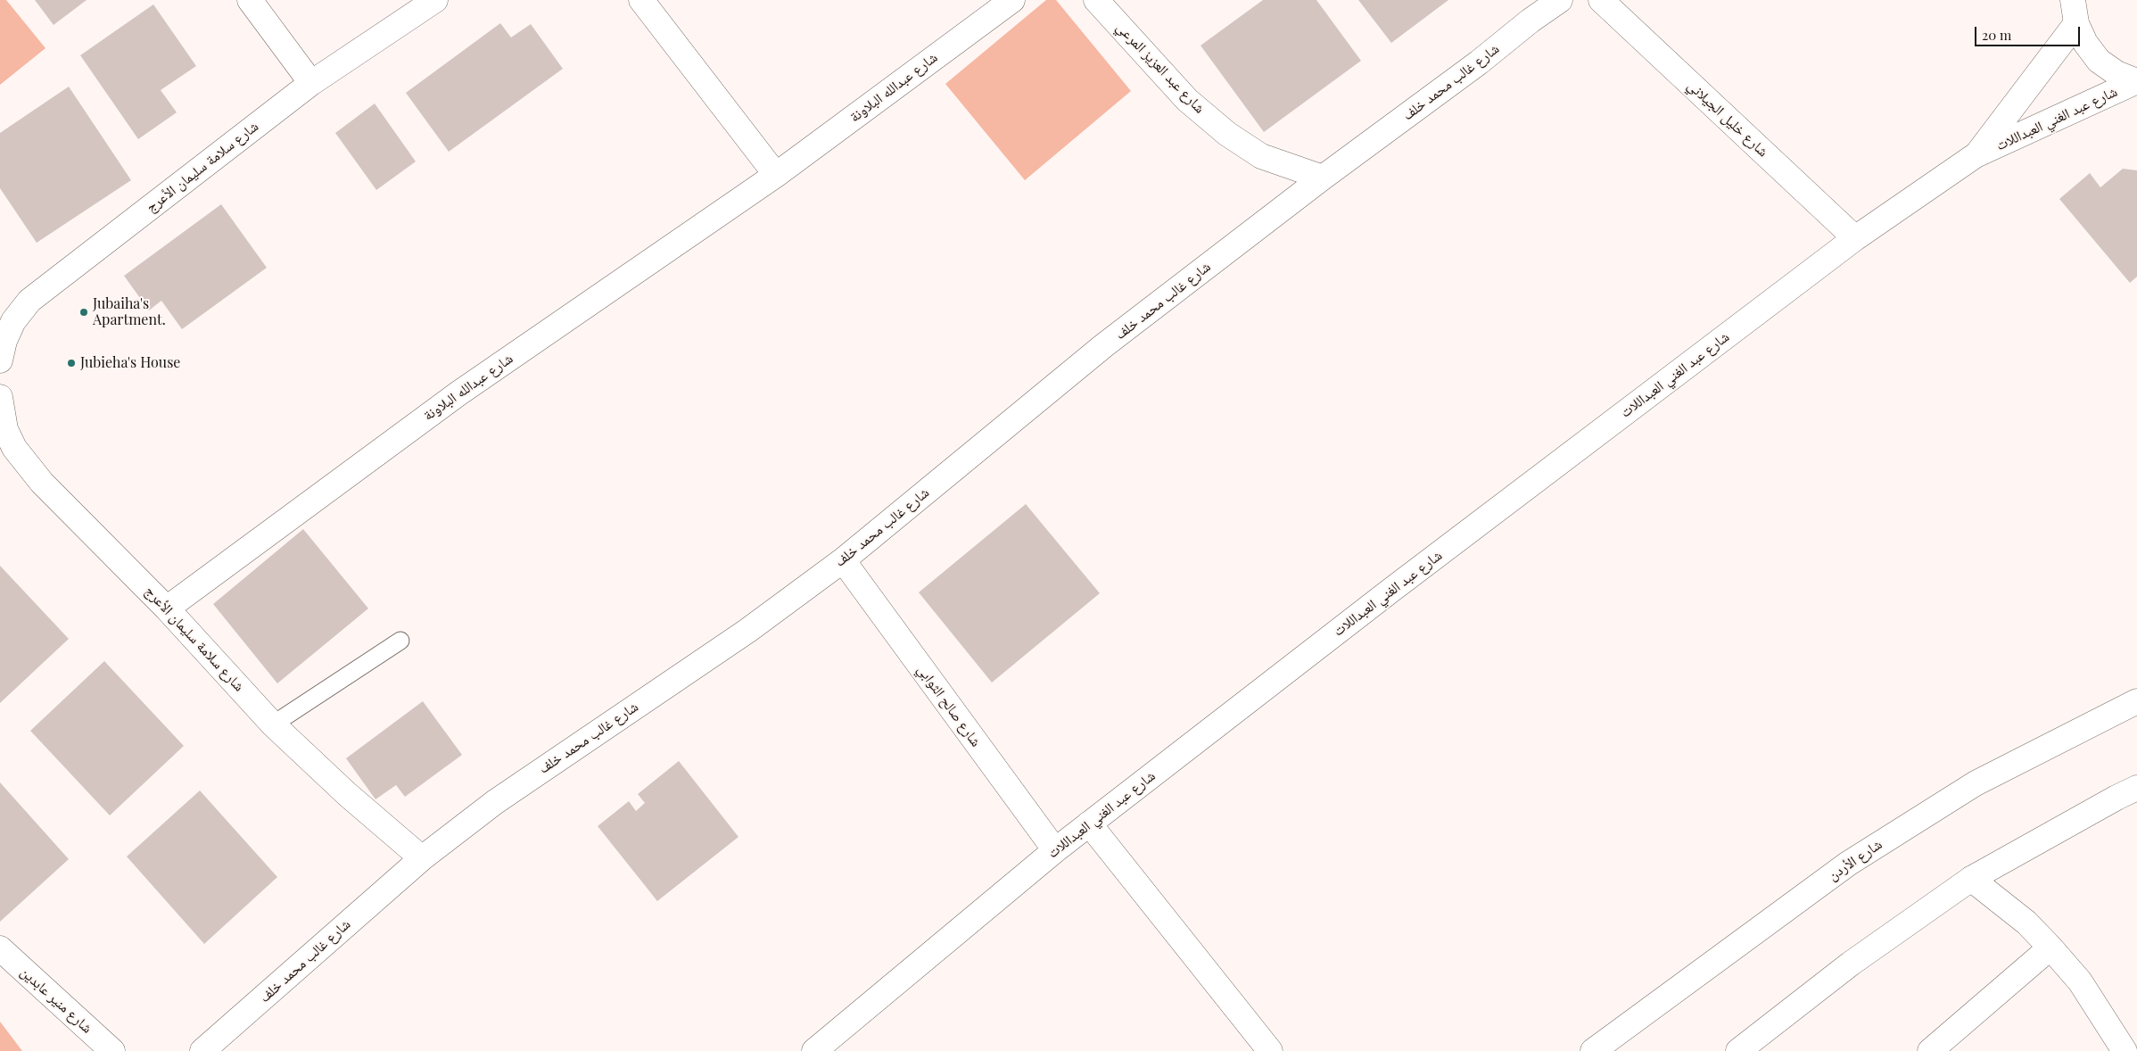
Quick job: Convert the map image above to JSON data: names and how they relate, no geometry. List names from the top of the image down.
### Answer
{
  "streets": {
    "main road": [
      "شارع عبد العزيز المرعي",
      "شارع غالب محمد خلف",
      "شارع عبدالله البلاونة",
      "شارع خليل الجيلاني",
      "شارع عبد الغني العبداللات",
      "شارع سلامة سليمان الأعرج",
      "شارع صالح الثوابي",
      "شارع الأردن",
      "شارع منير عابدين"
    ]
  },
  "crossings": [
    ["شارع عبد العزيز المرعي", "شارع غالب محمد خلف"],
    ["شارع غالب محمد خلف", "شارع سلامة سليمان الأعرج"],
    ["شارع غالب محمد خلف", "شارع صالح الثوابي"],
    ["شارع عبدالله البلاونة", "شارع سلامة سليمان الأعرج"],
    ["شارع خليل الجيلاني", "شارع عبد الغني العبداللات"],
    ["شارع عبد الغني العبداللات", "شارع صالح الثوابي"]
  ],
  "places": ["Jubaiha's Apartment.", "Jubieha's House"],
  "scale_bar": "20 m"
}
